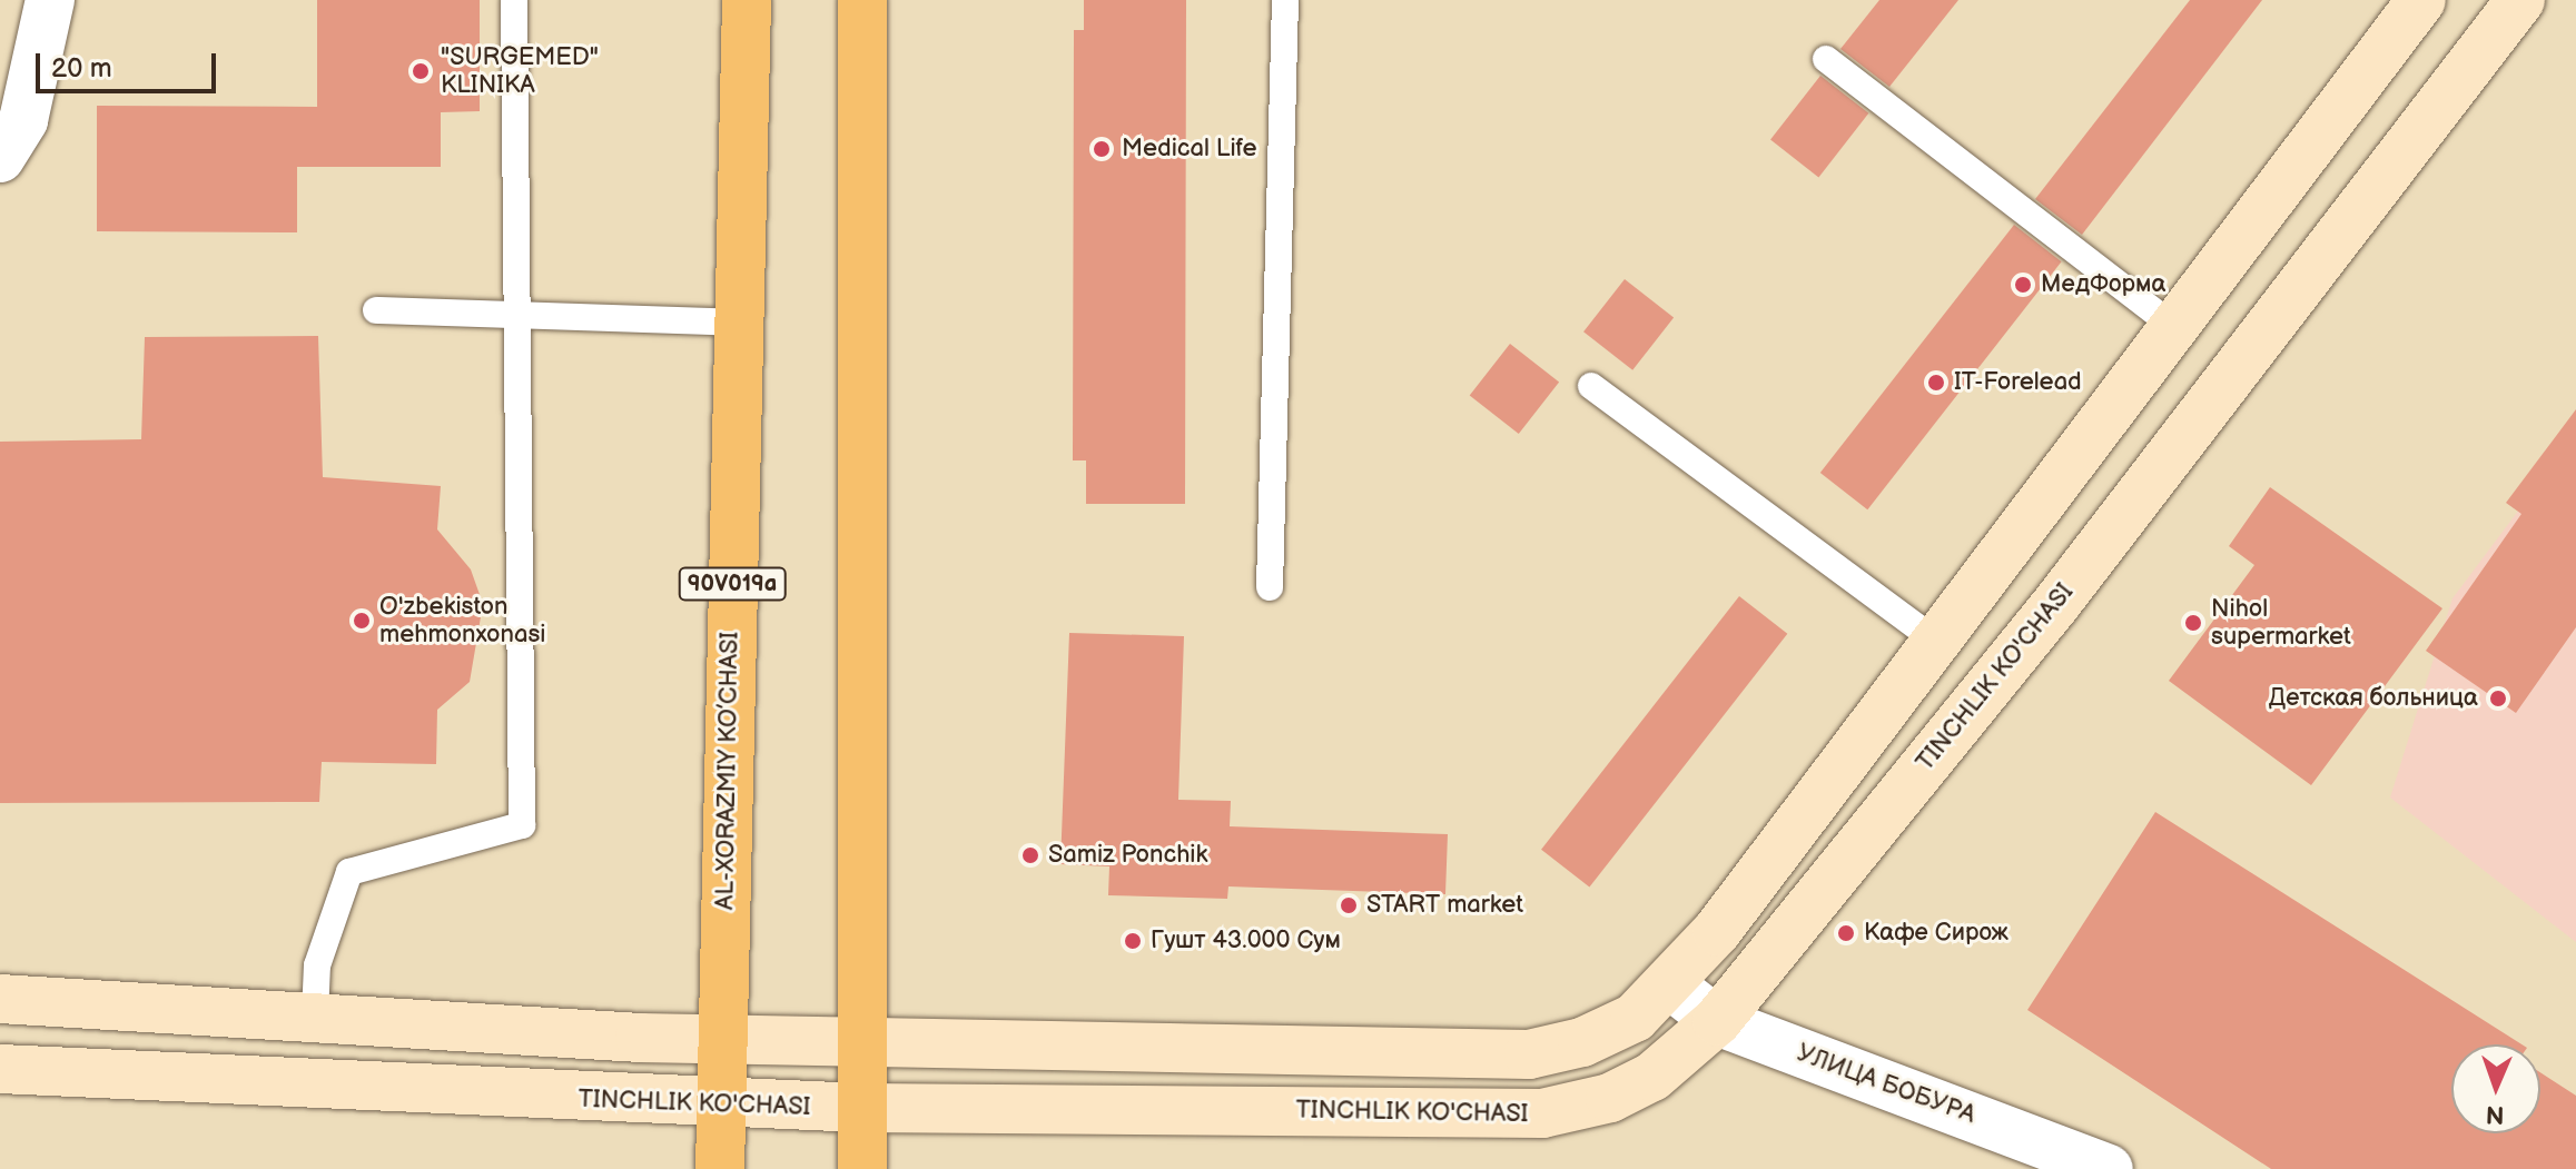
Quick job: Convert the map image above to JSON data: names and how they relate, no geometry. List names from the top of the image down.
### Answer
{
  "streets": {
    "main road": ["90V019a", "TINCHLIK KO'CHASI", "AL-XORAZMIY KO’CHASI"],
    "street": ["УЛИЦА БОБУРА"]
  },
  "crossings": [
    ["TINCHLIK KO'CHASI", "AL-XORAZMIY KO’CHASI"],
    ["TINCHLIK KO'CHASI", "УЛИЦА БОБУРА"]
  ],
  "places": [
    "\"SURGEMED\" KLINIKA",
    "Medical Life",
    "МедФорма",
    "IT-Forelead",
    "O'zbekiston mehmonxonasi",
    "Nihol supermarket",
    "Детская больница",
    "Samiz Ponchik",
    "START market",
    "Кафе Сирож",
    "Гушт 43.000 Сум"
  ],
  "scale_bar": "20 m",
  "north": "bottom"
}
